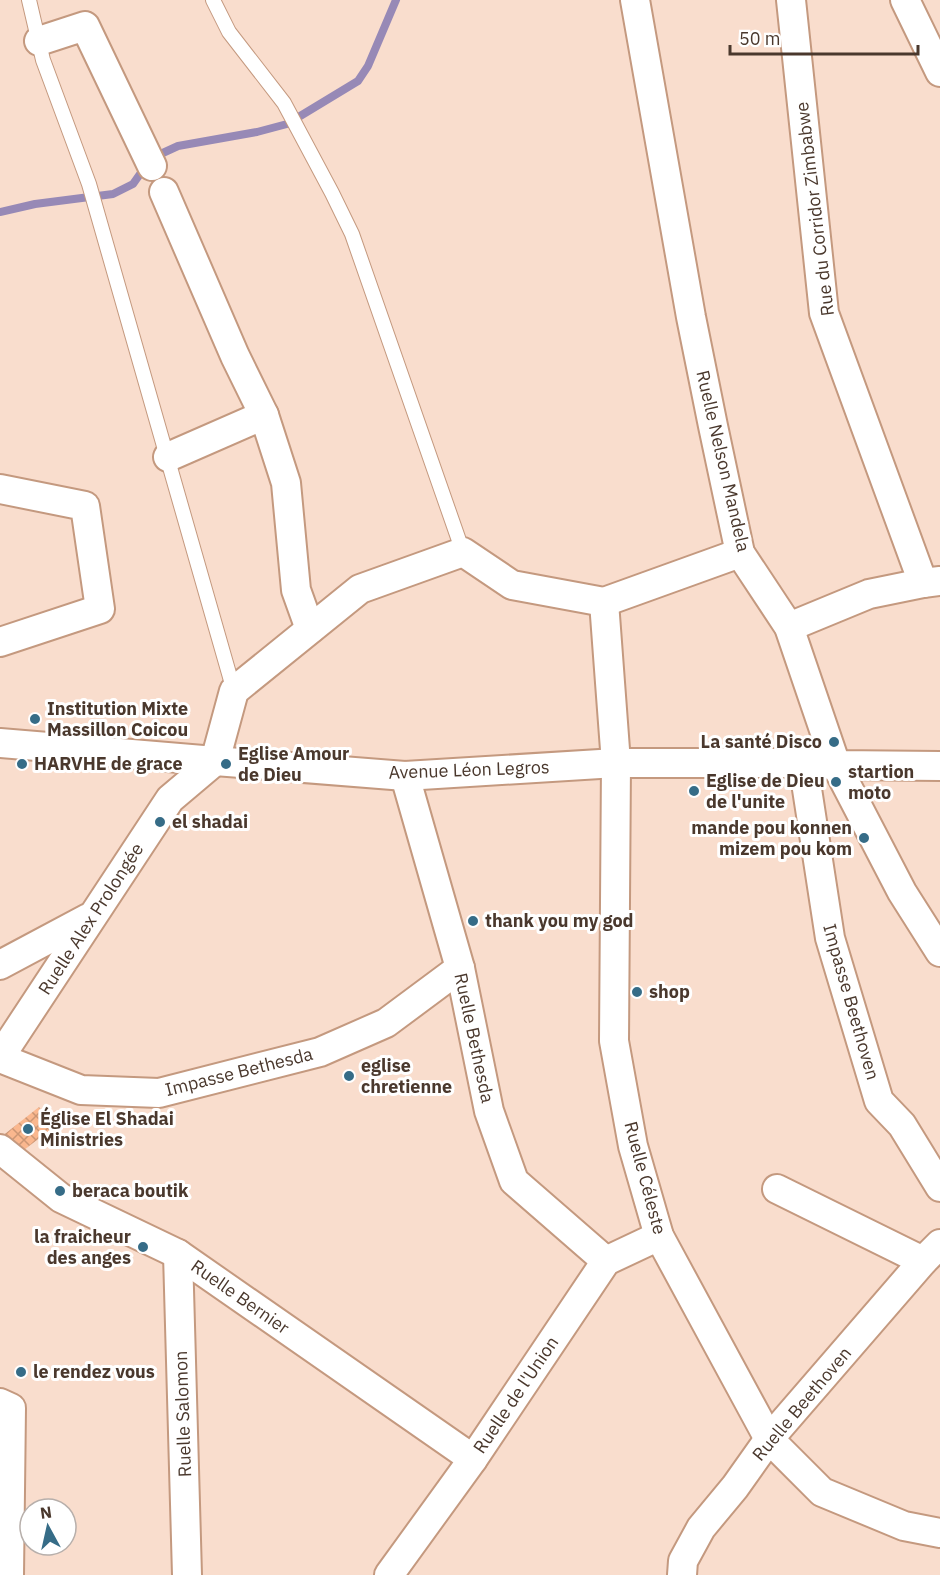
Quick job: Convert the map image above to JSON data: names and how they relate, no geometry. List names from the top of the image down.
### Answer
{
  "streets": {
    "street": [
      "Rue du Corridor Zimbabwe",
      "Ruelle Nelson Mandela",
      "Avenue Léon Legros",
      "Ruelle Alex Prolongée",
      "Impasse Beethoven",
      "Ruelle Bethesda",
      "Impasse Bethesda",
      "Ruelle Céleste",
      "Ruelle Bernier",
      "Ruelle de l'Union",
      "Ruelle Beethoven",
      "Ruelle Salomon"
    ]
  },
  "crossings": [
    ["Ruelle Nelson Mandela", "Avenue Léon Legros"],
    ["Avenue Léon Legros", "Ruelle Alex Prolongée"],
    ["Avenue Léon Legros", "Impasse Beethoven"],
    ["Avenue Léon Legros", "Ruelle Bethesda"],
    ["Avenue Léon Legros", "Ruelle Céleste"],
    ["Ruelle Alex Prolongée", "Impasse Bethesda"],
    ["Ruelle Bethesda", "Impasse Bethesda"],
    ["Ruelle Bethesda", "Ruelle de l'Union"],
    ["Ruelle Céleste", "Ruelle Beethoven"],
    ["Ruelle Bernier", "Ruelle de l'Union"],
    ["Ruelle Bernier", "Ruelle Salomon"]
  ],
  "places": [
    "Institution Mixte Massillon Coicou",
    "La santé Disco",
    "HARVHE de grace",
    "Eglise Amour de Dieu",
    "startion moto",
    "Eglise de Dieu de l'unite",
    "el shadai",
    "mande pou konnen mizem pou kom",
    "thank you my god",
    "shop",
    "eglise chretienne",
    "Église El Shadai Ministries",
    "beraca boutik",
    "la fraicheur des anges",
    "le rendez vous"
  ],
  "scale_bar": "50 m",
  "north": "top"
}
